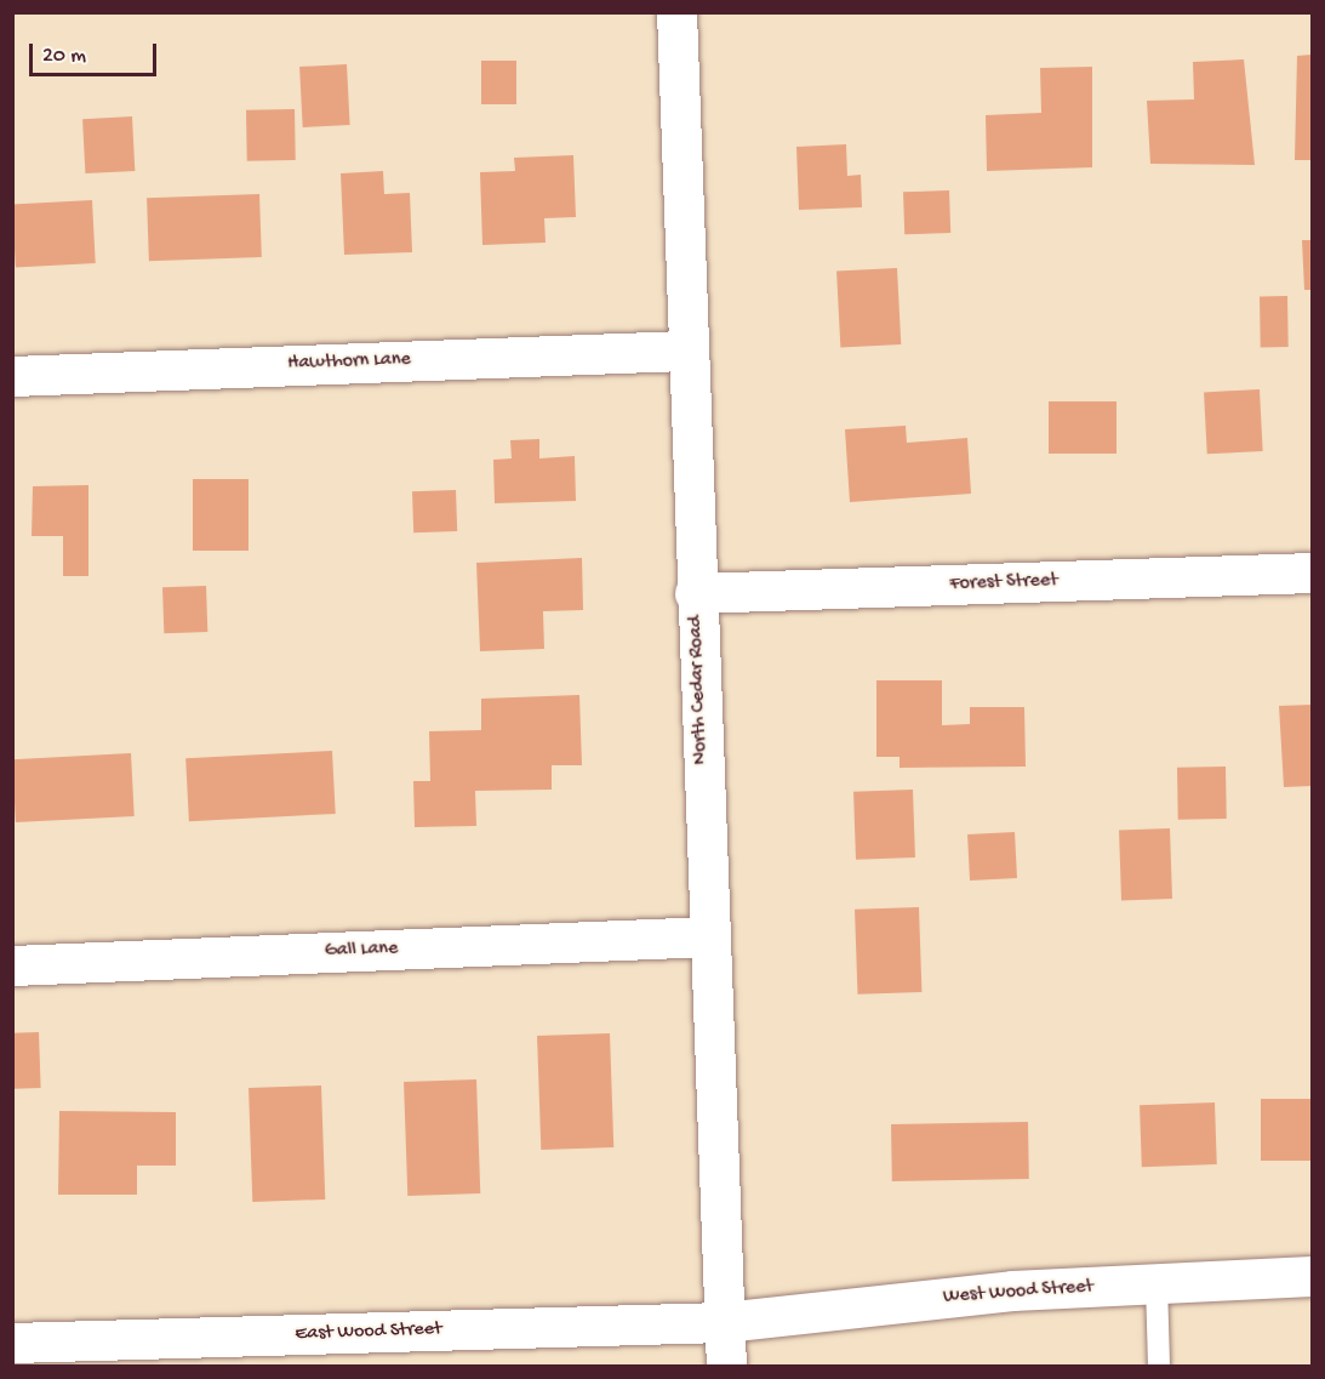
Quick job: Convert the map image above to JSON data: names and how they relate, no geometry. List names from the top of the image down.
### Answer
{
  "streets": {
    "street": [
      "Hawthorn Lane",
      "Forest Street",
      "North Cedar Road",
      "Gall Lane",
      "West Wood Street",
      "East Wood Street"
    ]
  },
  "crossings": [
    ["Hawthorn Lane", "North Cedar Road"],
    ["Forest Street", "North Cedar Road"],
    ["North Cedar Road", "Gall Lane"],
    ["North Cedar Road", "West Wood Street"],
    ["North Cedar Road", "East Wood Street"],
    ["West Wood Street", "East Wood Street"]
  ],
  "scale_bar": "20 m"
}
